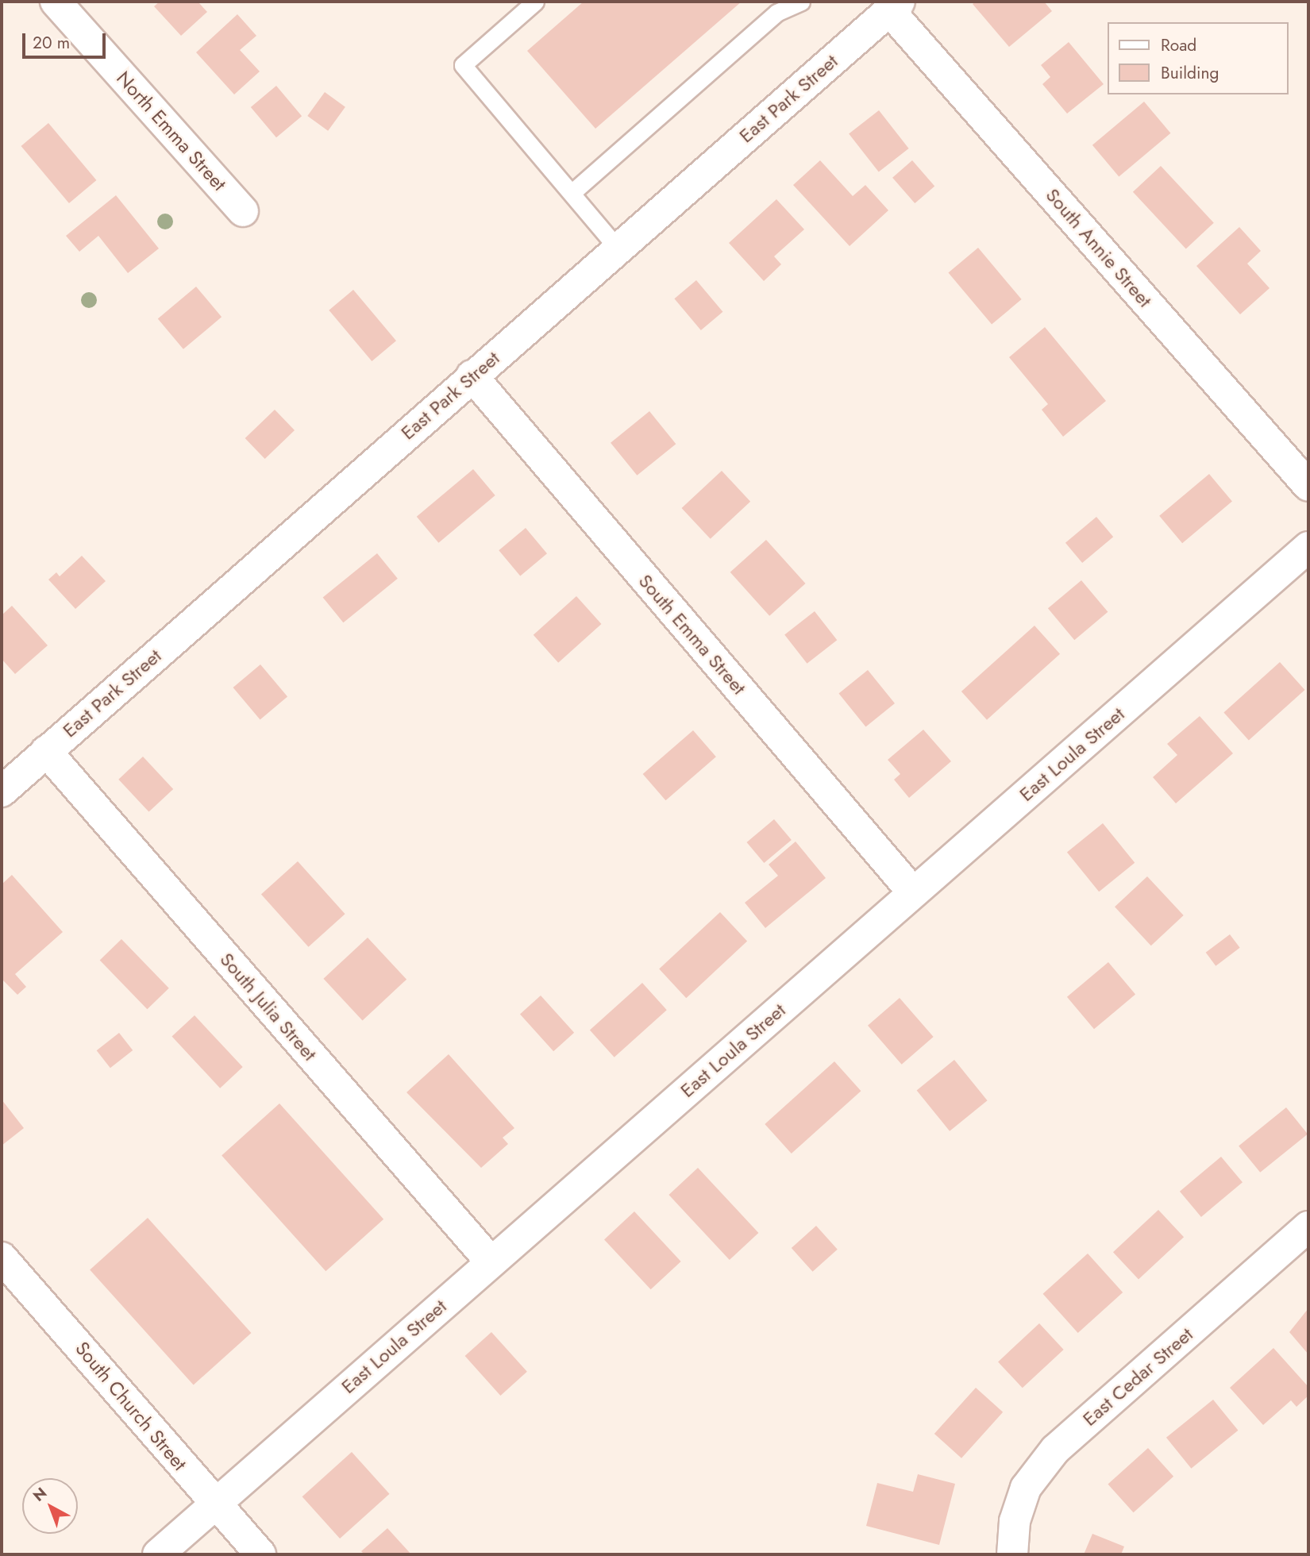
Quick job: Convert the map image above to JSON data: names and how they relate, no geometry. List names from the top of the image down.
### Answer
{
  "streets": {
    "street": [
      "East Park Street",
      "North Emma Street",
      "South Annie Street",
      "South Emma Street",
      "East Loula Street",
      "South Julia Street",
      "East Cedar Street",
      "South Church Street"
    ]
  },
  "crossings": [
    ["East Park Street", "South Annie Street"],
    ["East Park Street", "South Emma Street"],
    ["East Park Street", "South Julia Street"],
    ["South Emma Street", "East Loula Street"],
    ["East Loula Street", "South Julia Street"],
    ["East Loula Street", "South Church Street"]
  ],
  "legend": ["Road", "Building"],
  "scale_bar": "20 m",
  "north": "top left"
}
